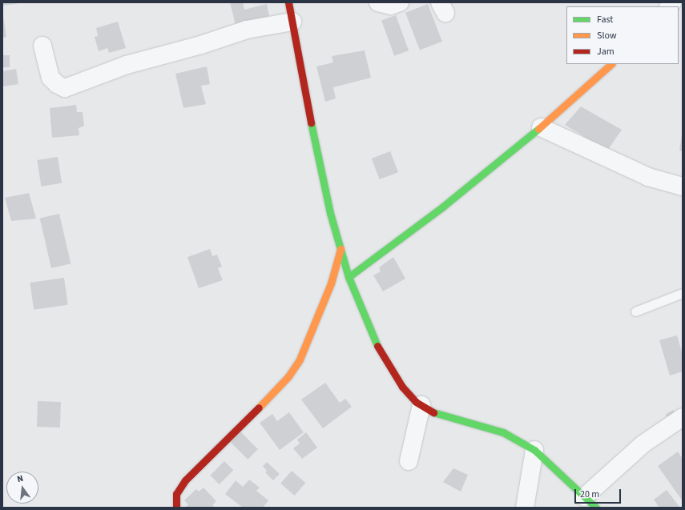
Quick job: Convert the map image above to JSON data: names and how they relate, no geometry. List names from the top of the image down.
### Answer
{
  "legend": ["Fast", "Slow", "Jam"],
  "scale_bar": "20 m",
  "north": "top"
}
